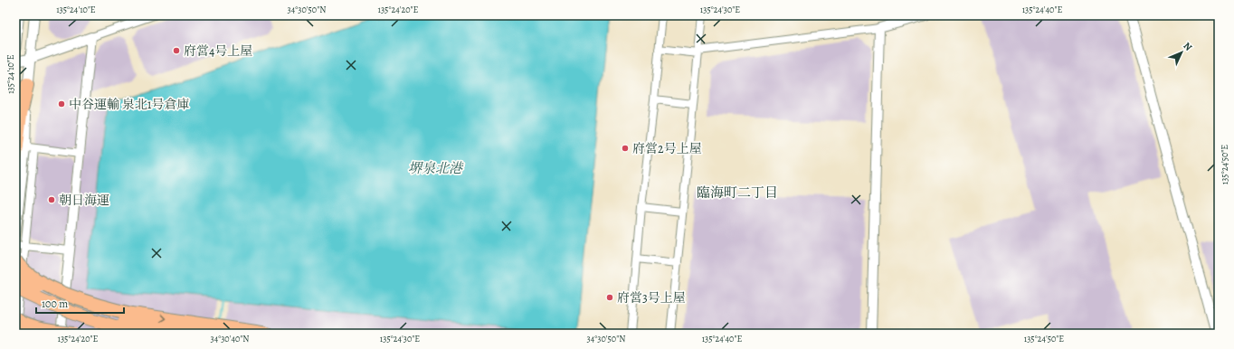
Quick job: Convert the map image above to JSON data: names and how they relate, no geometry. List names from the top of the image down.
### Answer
{
  "districts": ["臨海町二丁目"],
  "water": ["堺泉北港"],
  "places": [
    "府営4号上屋",
    "中谷運輸 泉北1号倉庫",
    "府営2号上屋",
    "朝日海運",
    "府営3号上屋"
  ],
  "scale_bar": "100 m",
  "north": "top right",
  "coordinates": [
    "135°24'10\"E",
    "34°30'50\"N",
    "135°24'20\"E",
    "135°24'30\"E",
    "135°24'40\"E",
    "135°24'50\"E",
    "34°30'40\"N"
  ]
}
